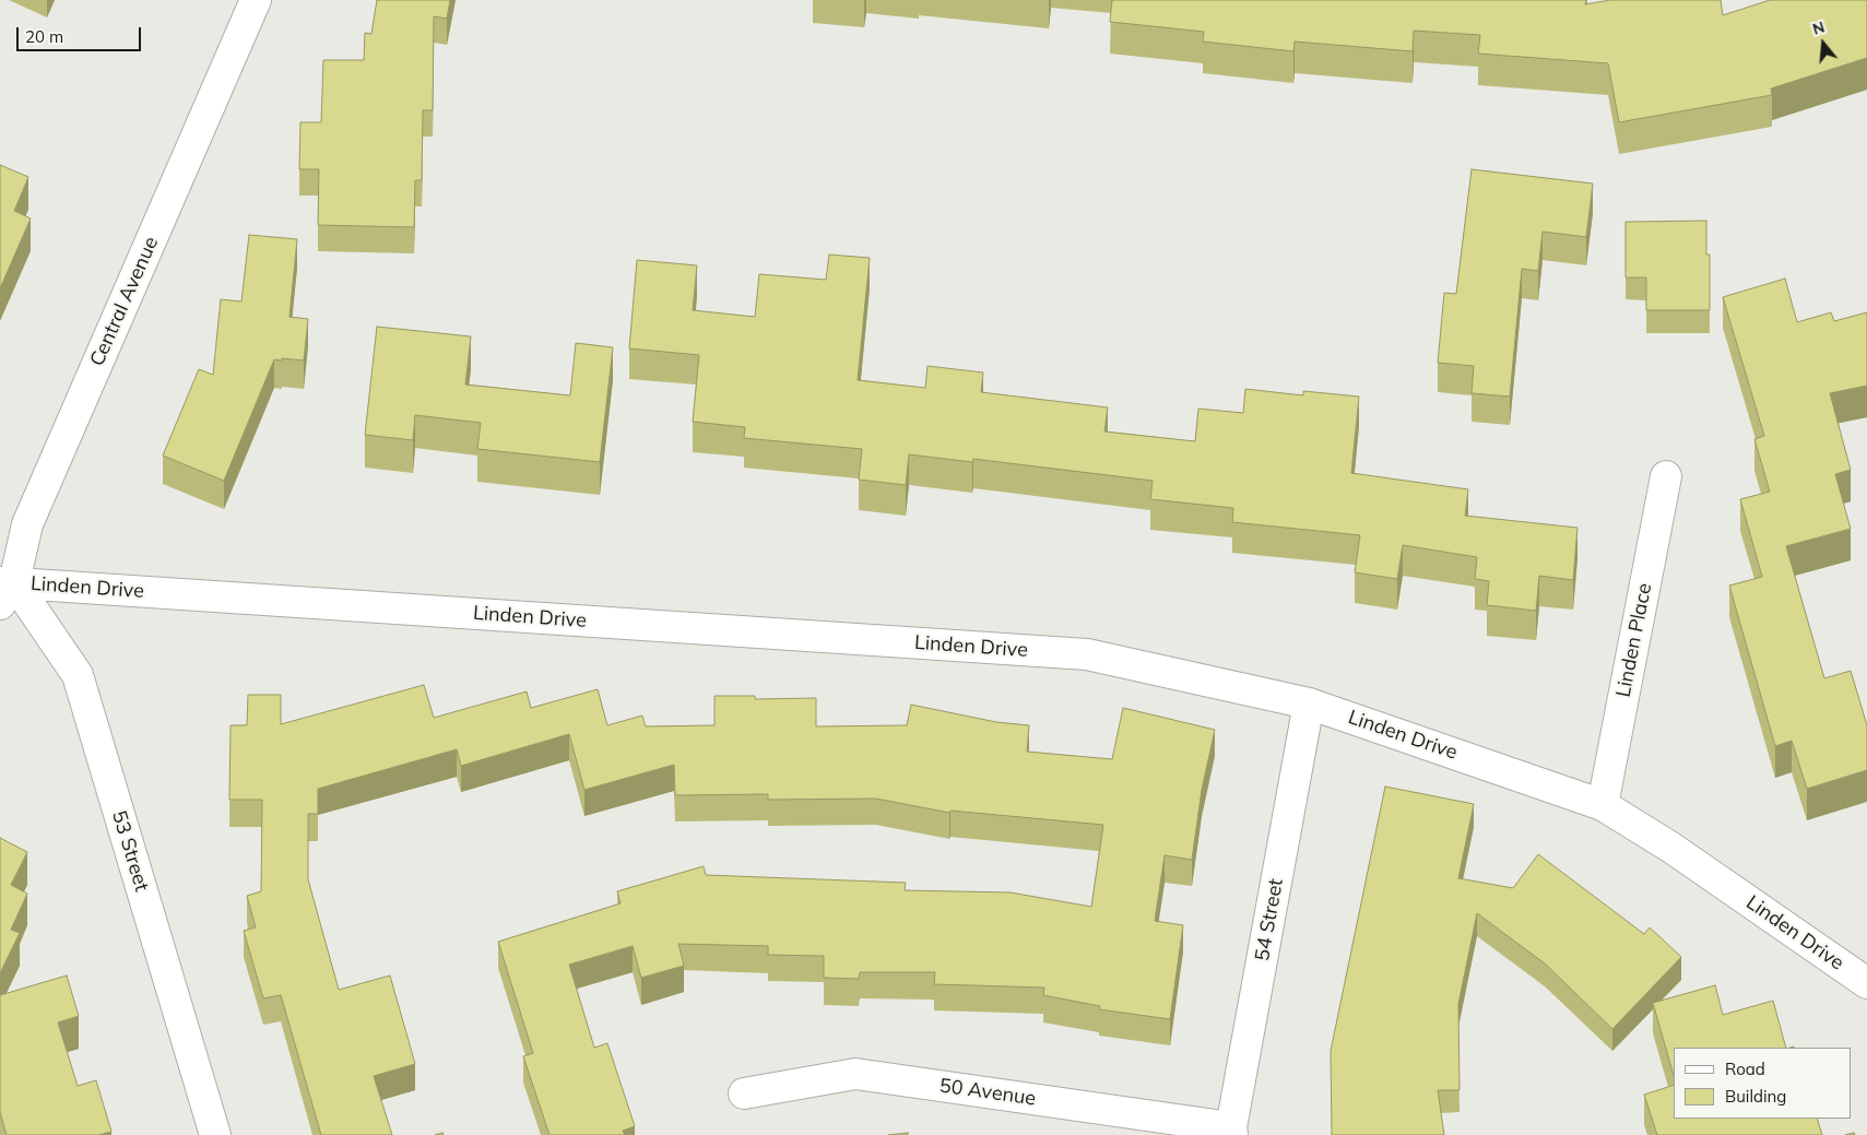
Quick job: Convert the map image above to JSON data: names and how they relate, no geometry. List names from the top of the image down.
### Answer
{
  "streets": {
    "street": [
      "Central Avenue",
      "Linden Drive",
      "Linden Place",
      "53 Street",
      "54 Street",
      "50 Avenue"
    ]
  },
  "crossings": [
    ["Central Avenue", "Linden Drive"],
    ["Central Avenue", "53 Street"],
    ["Linden Drive", "Linden Place"],
    ["Linden Drive", "53 Street"],
    ["Linden Drive", "54 Street"],
    ["54 Street", "50 Avenue"]
  ],
  "legend": ["Road", "Building"],
  "scale_bar": "20 m",
  "north": "top"
}
